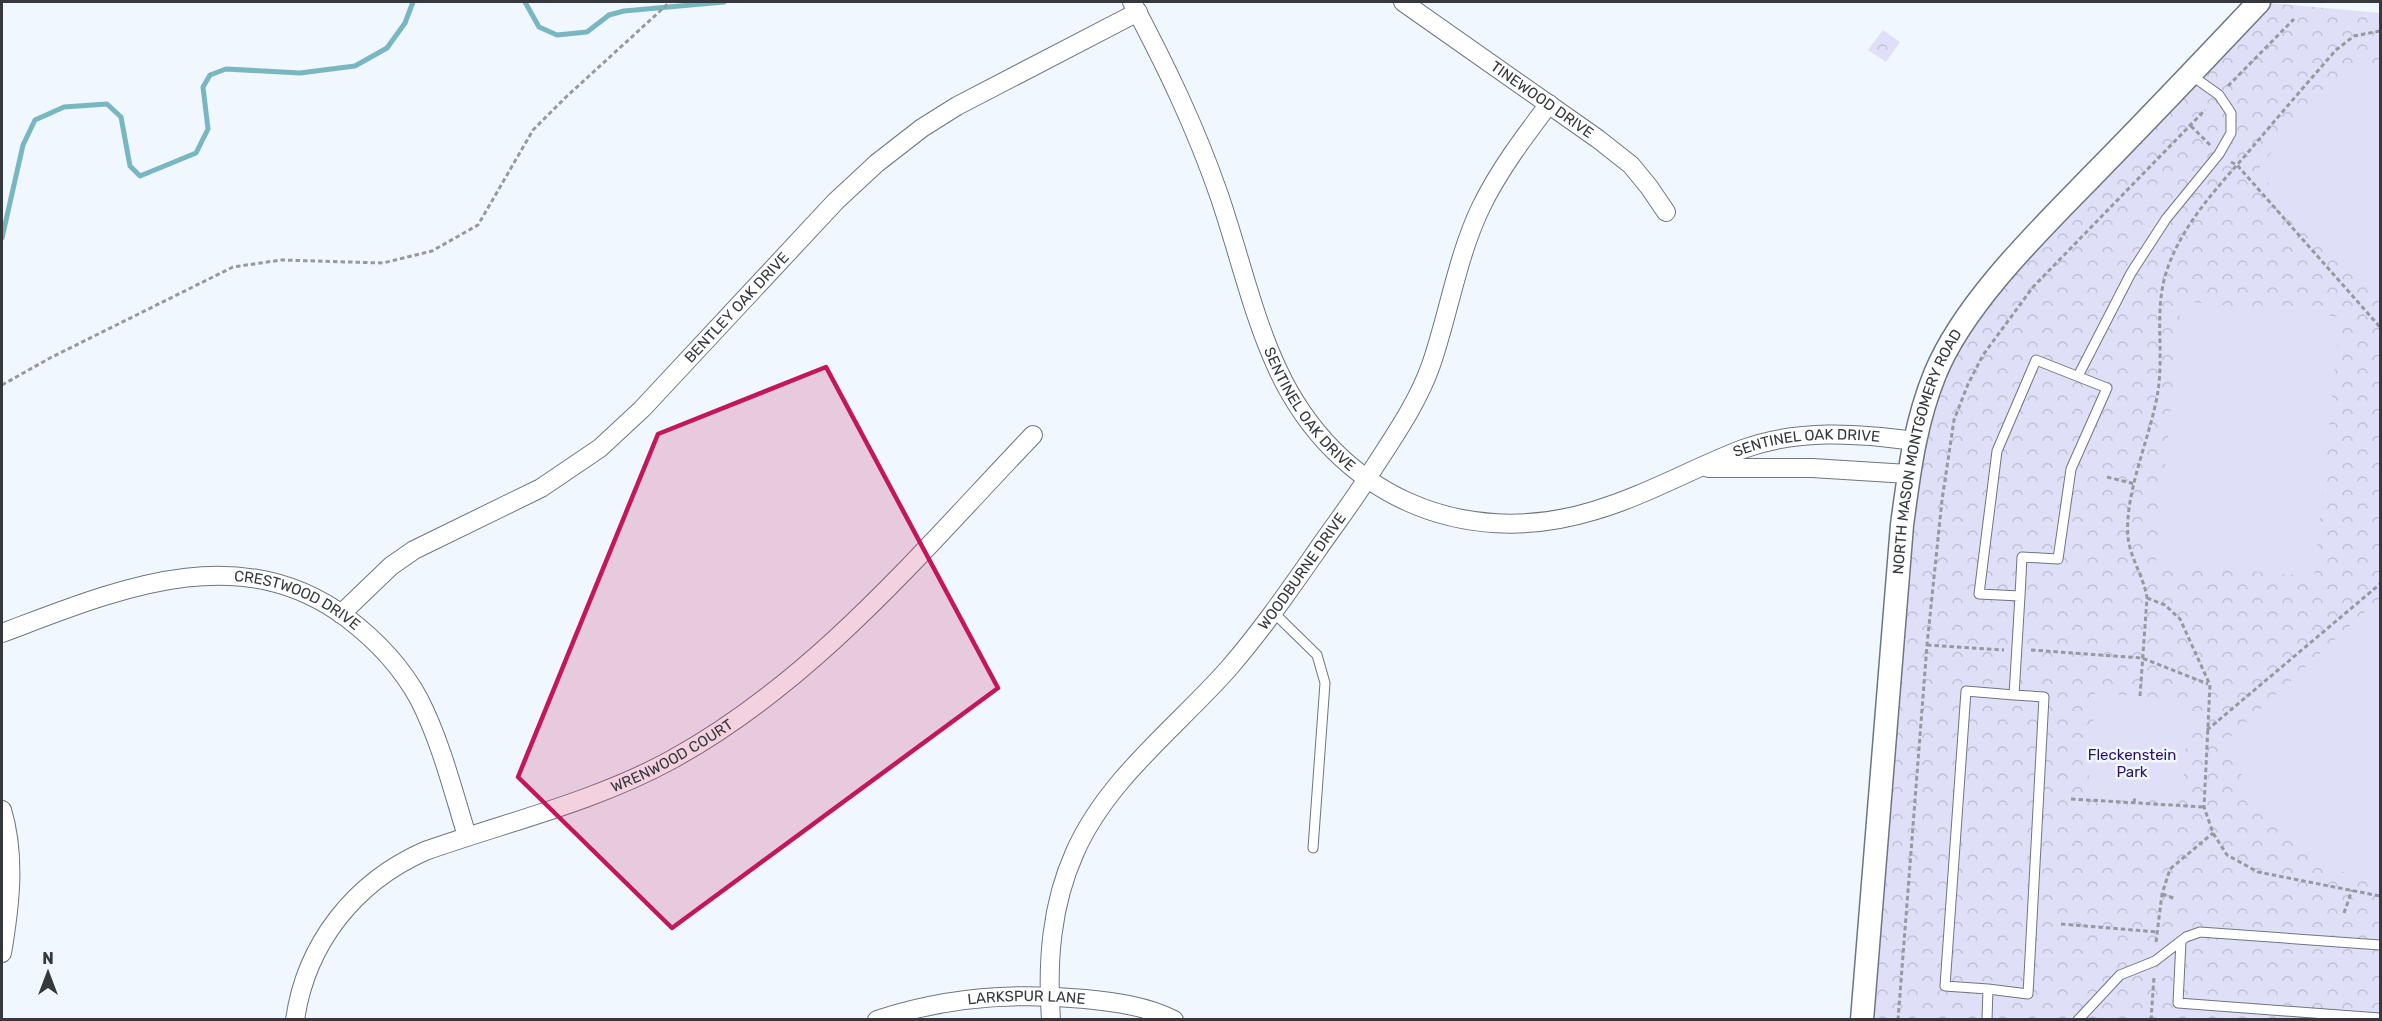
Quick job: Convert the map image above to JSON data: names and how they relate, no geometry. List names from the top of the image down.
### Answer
{
  "streets": {
    "street": [
      "TINEWOOD DRIVE",
      "BENTLEY OAK DRIVE",
      "SENTINEL OAK DRIVE",
      "NORTH MASON MONTGOMERY ROAD",
      "WOODBURNE DRIVE",
      "CRESTWOOD DRIVE",
      "WRENWOOD COURT",
      "LARKSPUR LANE"
    ]
  },
  "crossings": [
    ["TINEWOOD DRIVE", "WOODBURNE DRIVE"],
    ["BENTLEY OAK DRIVE", "SENTINEL OAK DRIVE"],
    ["BENTLEY OAK DRIVE", "CRESTWOOD DRIVE"],
    ["SENTINEL OAK DRIVE", "NORTH MASON MONTGOMERY ROAD"],
    ["SENTINEL OAK DRIVE", "WOODBURNE DRIVE"],
    ["WOODBURNE DRIVE", "LARKSPUR LANE"],
    ["CRESTWOOD DRIVE", "WRENWOOD COURT"]
  ],
  "parks": ["Fleckenstein Park"],
  "north": "top"
}
